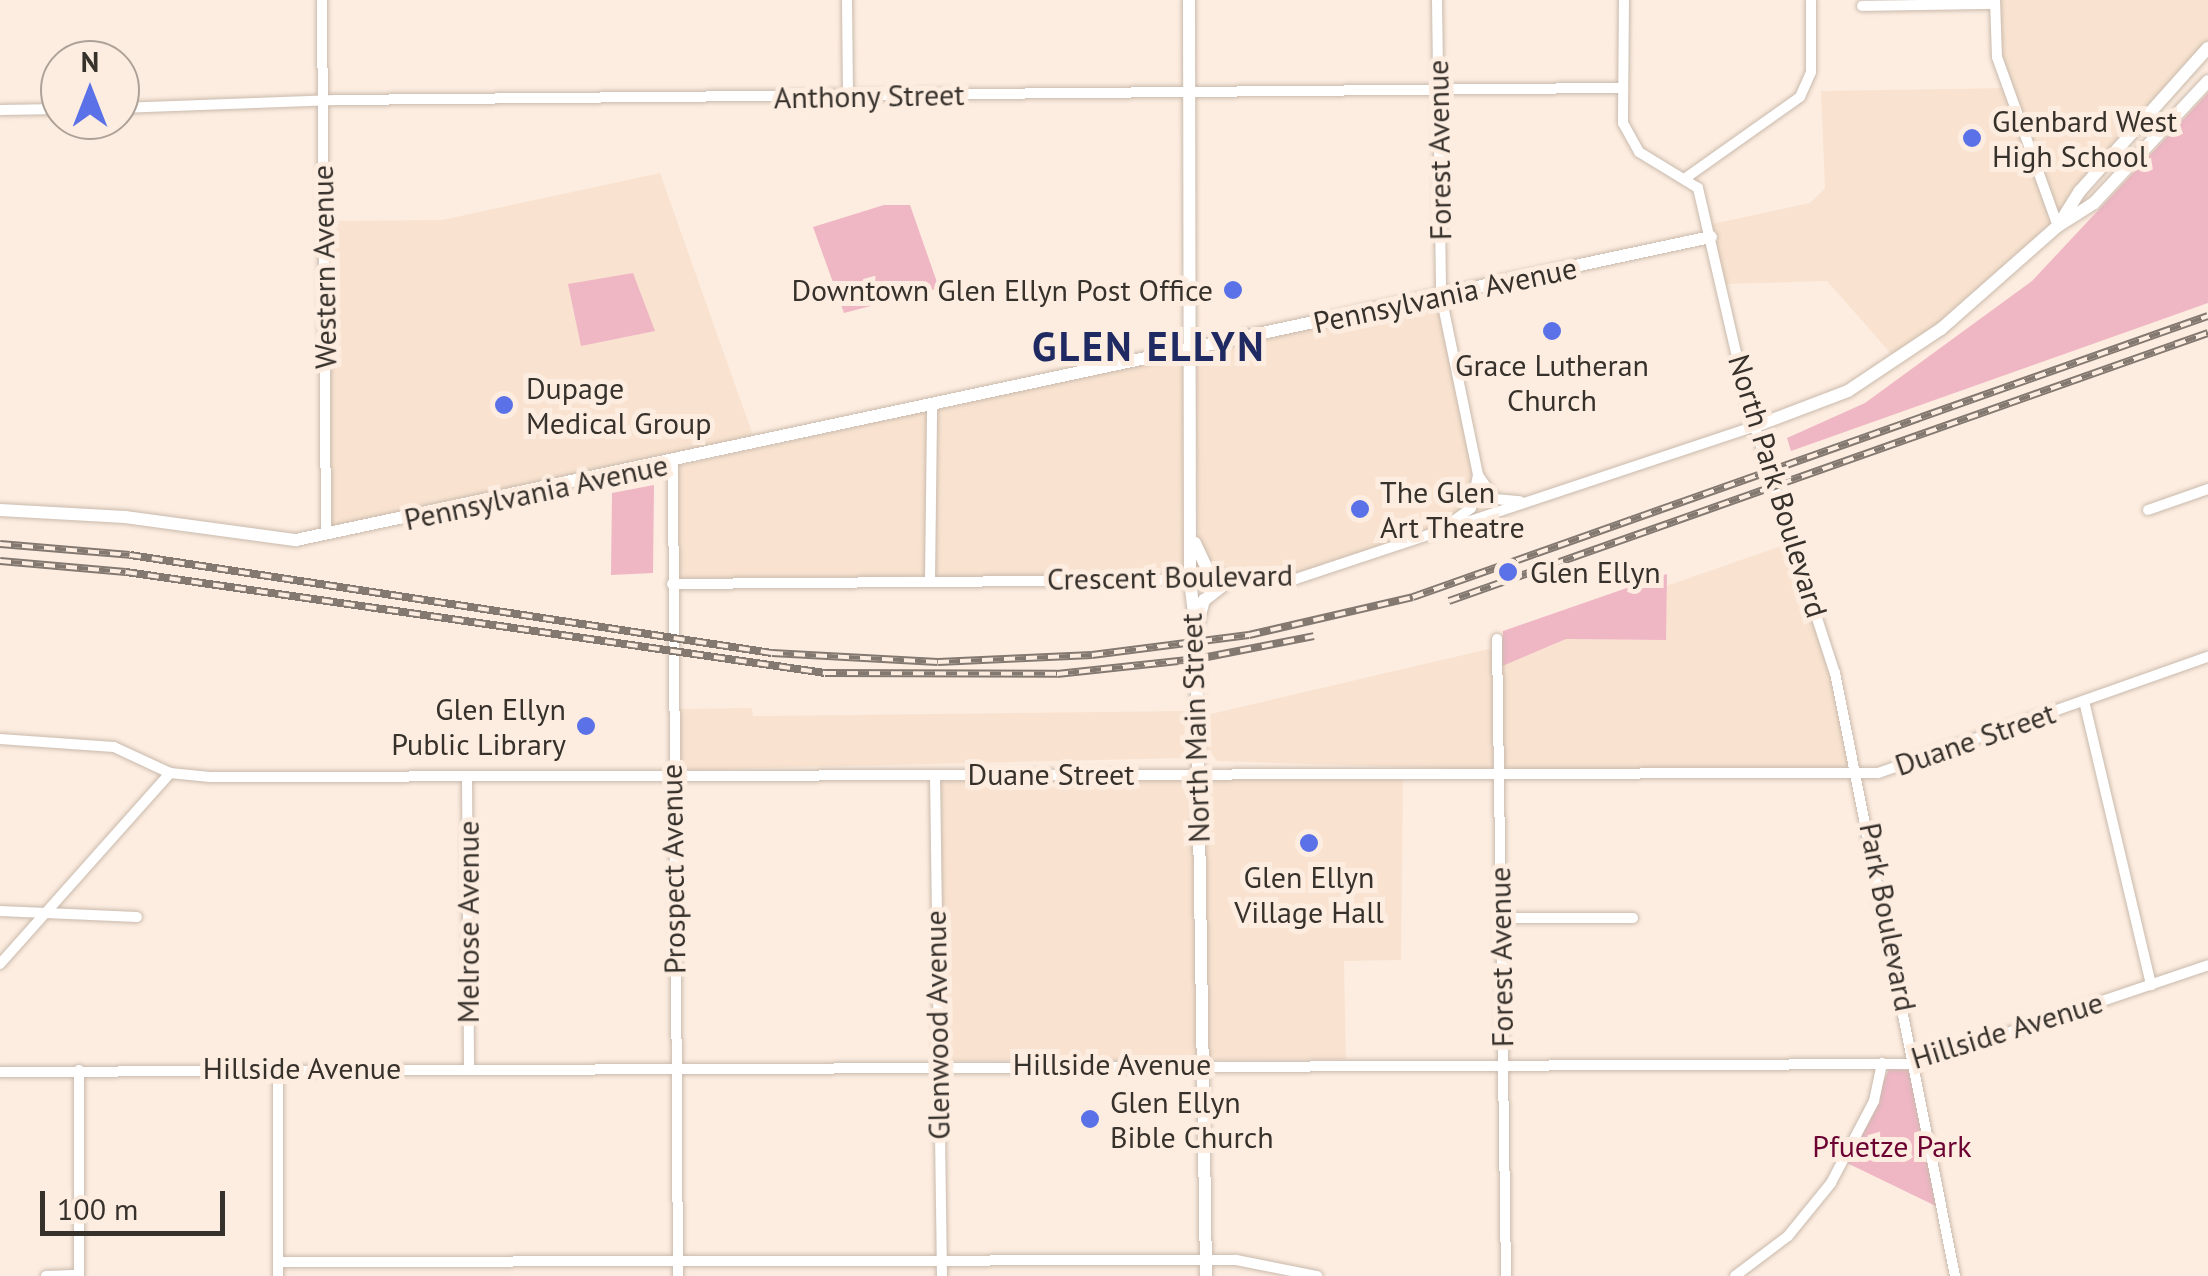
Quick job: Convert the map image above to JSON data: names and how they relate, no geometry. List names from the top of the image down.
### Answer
{
  "streets": {
    "street": [
      "Anthony Street",
      "Forest Avenue",
      "Western Avenue",
      "Pennsylvania Avenue",
      "North Park Boulevard",
      "Crescent Boulevard",
      "North Main Street",
      "Duane Street",
      "Prospect Avenue",
      "Park Boulevard",
      "Melrose Avenue",
      "Glenwood Avenue",
      "Hillside Avenue"
    ]
  },
  "crossings": [
    ["Anthony Street", "Forest Avenue"],
    ["Anthony Street", "Western Avenue"],
    ["Anthony Street", "North Main Street"],
    ["Forest Avenue", "Pennsylvania Avenue"],
    ["Forest Avenue", "Duane Street"],
    ["Forest Avenue", "Hillside Avenue"],
    ["Western Avenue", "Pennsylvania Avenue"],
    ["Pennsylvania Avenue", "North Park Boulevard"],
    ["Pennsylvania Avenue", "North Main Street"],
    ["Pennsylvania Avenue", "Prospect Avenue"],
    ["North Park Boulevard", "Crescent Boulevard"],
    ["North Park Boulevard", "Duane Street"],
    ["North Park Boulevard", "Park Boulevard"],
    ["Crescent Boulevard", "North Main Street"],
    ["Crescent Boulevard", "Prospect Avenue"],
    ["North Main Street", "Duane Street"],
    ["North Main Street", "Hillside Avenue"],
    ["Duane Street", "Prospect Avenue"],
    ["Duane Street", "Park Boulevard"],
    ["Duane Street", "Melrose Avenue"],
    ["Duane Street", "Glenwood Avenue"],
    ["Prospect Avenue", "Hillside Avenue"],
    ["Park Boulevard", "Hillside Avenue"],
    ["Melrose Avenue", "Hillside Avenue"],
    ["Glenwood Avenue", "Hillside Avenue"]
  ],
  "districts": ["GLEN ELLYN"],
  "parks": ["Pfuetze Park"],
  "places": [
    "Glenbard West High School",
    "Downtown Glen Ellyn Post Office",
    "Grace Lutheran Church",
    "Dupage Medical Group",
    "The Glen Art Theatre",
    "Glen Ellyn",
    "Glen Ellyn Public Library",
    "Glen Ellyn Village Hall",
    "Glen Ellyn Bible Church"
  ],
  "scale_bar": "100 m",
  "north": "top"
}
